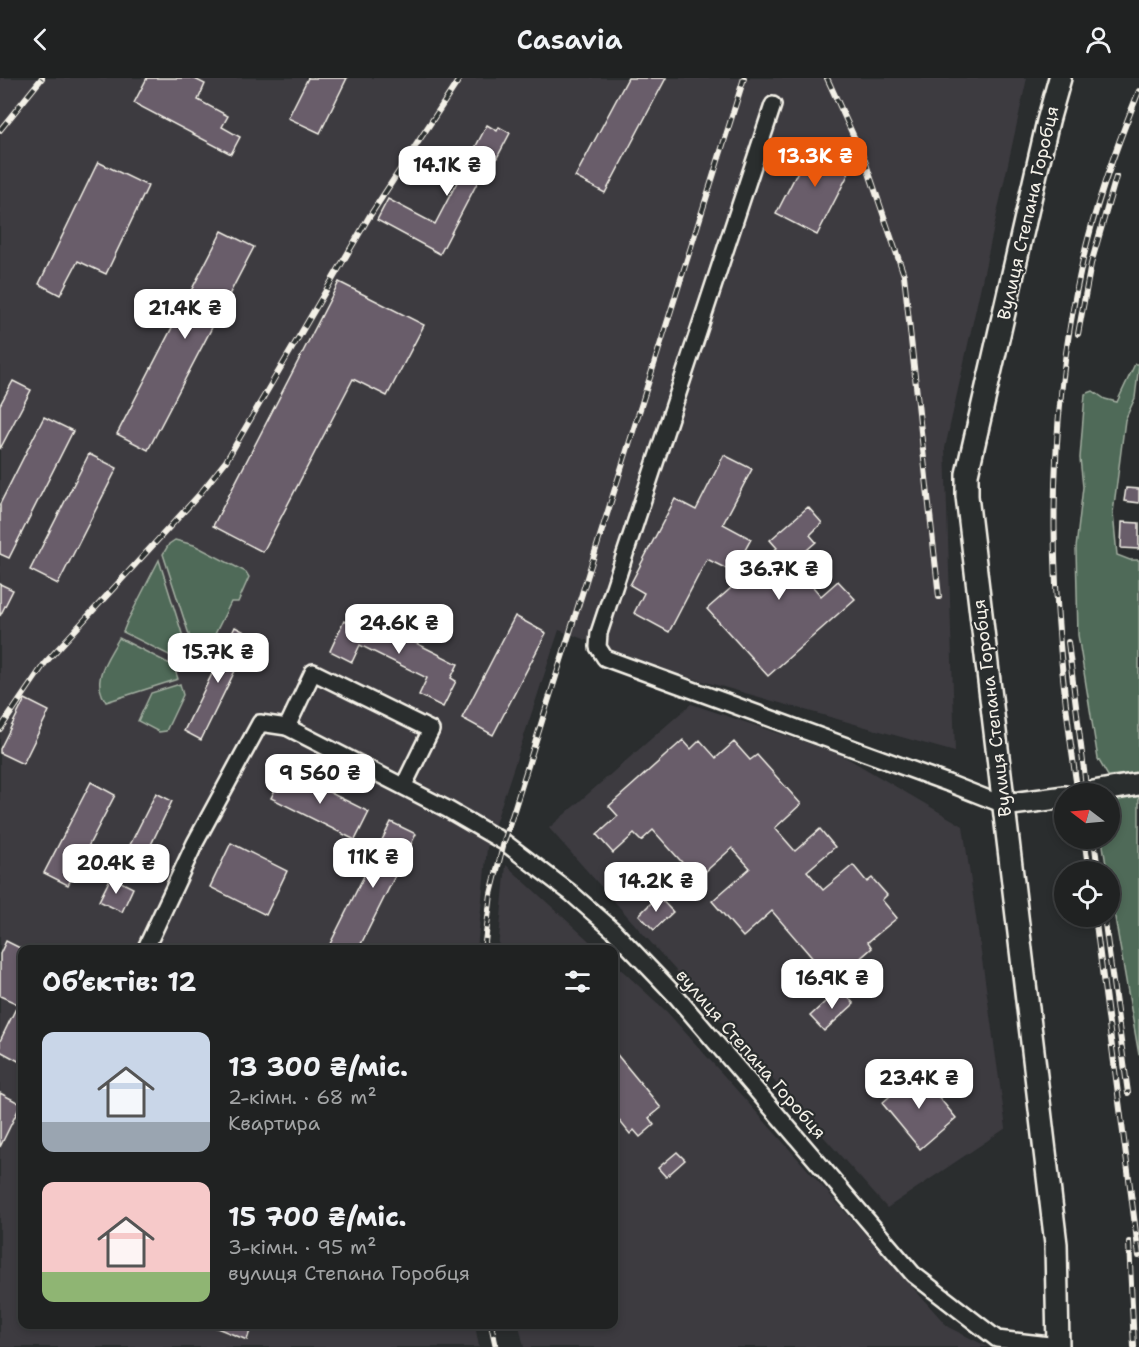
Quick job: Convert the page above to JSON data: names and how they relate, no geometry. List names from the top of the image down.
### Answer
{
  "streets": {
    "street": ["Вулиця Степана Горобця", "вулиця Степана Горобця"]
  },
  "crossings": [
    ["Вулиця Степана Горобця", "вулиця Степана Горобця"]
  ],
  "north": "left",
  "page": {
    "header": "Casavia",
    "price": [
      "13.3K ₴",
      "14.1K ₴",
      "21.4K ₴",
      "36.7K ₴",
      "24.6K ₴",
      "15.7K ₴",
      "9 560 ₴",
      "11K ₴",
      "20.4K ₴",
      "14.2K ₴",
      "16.9K ₴",
      "23.4K ₴"
    ],
    "heading": "Об’єктів: 12",
    "list": [
      {
        "name": "13 300 ₴/міс.",
        "note": "2-кімн. · 68 m² · Квартира"
      },
      {
        "name": "15 700 ₴/міс.",
        "note": "3-кімн. · 95 m² · вулиця Степана Горобця"
      }
    ]
  }
}
